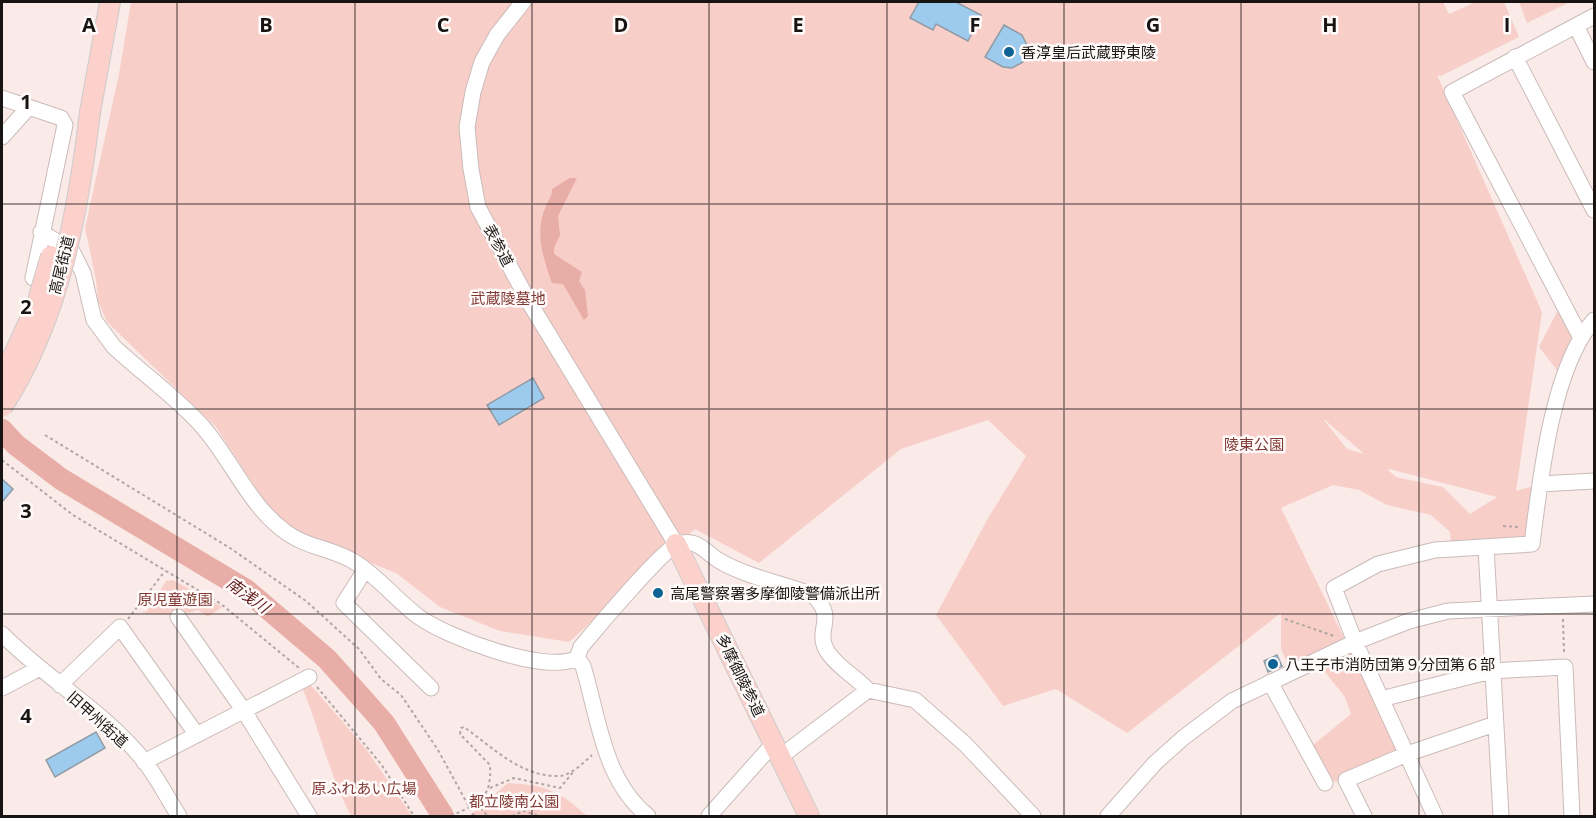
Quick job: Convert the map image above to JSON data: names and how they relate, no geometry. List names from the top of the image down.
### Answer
{
  "streets": {
    "main road": ["高尾街道", "多摩御陵参道"],
    "street": ["表参道", "旧甲州街道"]
  },
  "crossings": [
    ["表参道", "多摩御陵参道"]
  ],
  "water": ["南浅川"],
  "parks": [
    "武蔵陵墓地",
    "陵東公園",
    "原児童遊園",
    "原ふれあい広場",
    "都立陵南公園"
  ],
  "places": ["香淳皇后武蔵野東陵", "高尾警察署多摩御陵警備派出所", "八王子市消防団第９分団第６部"],
  "grid": {
    "columns": [
      "A",
      "B",
      "C",
      "D",
      "E",
      "F",
      "G",
      "H",
      "I"
    ],
    "rows": [
      "1",
      "2",
      "3",
      "4"
    ]
  }
}
